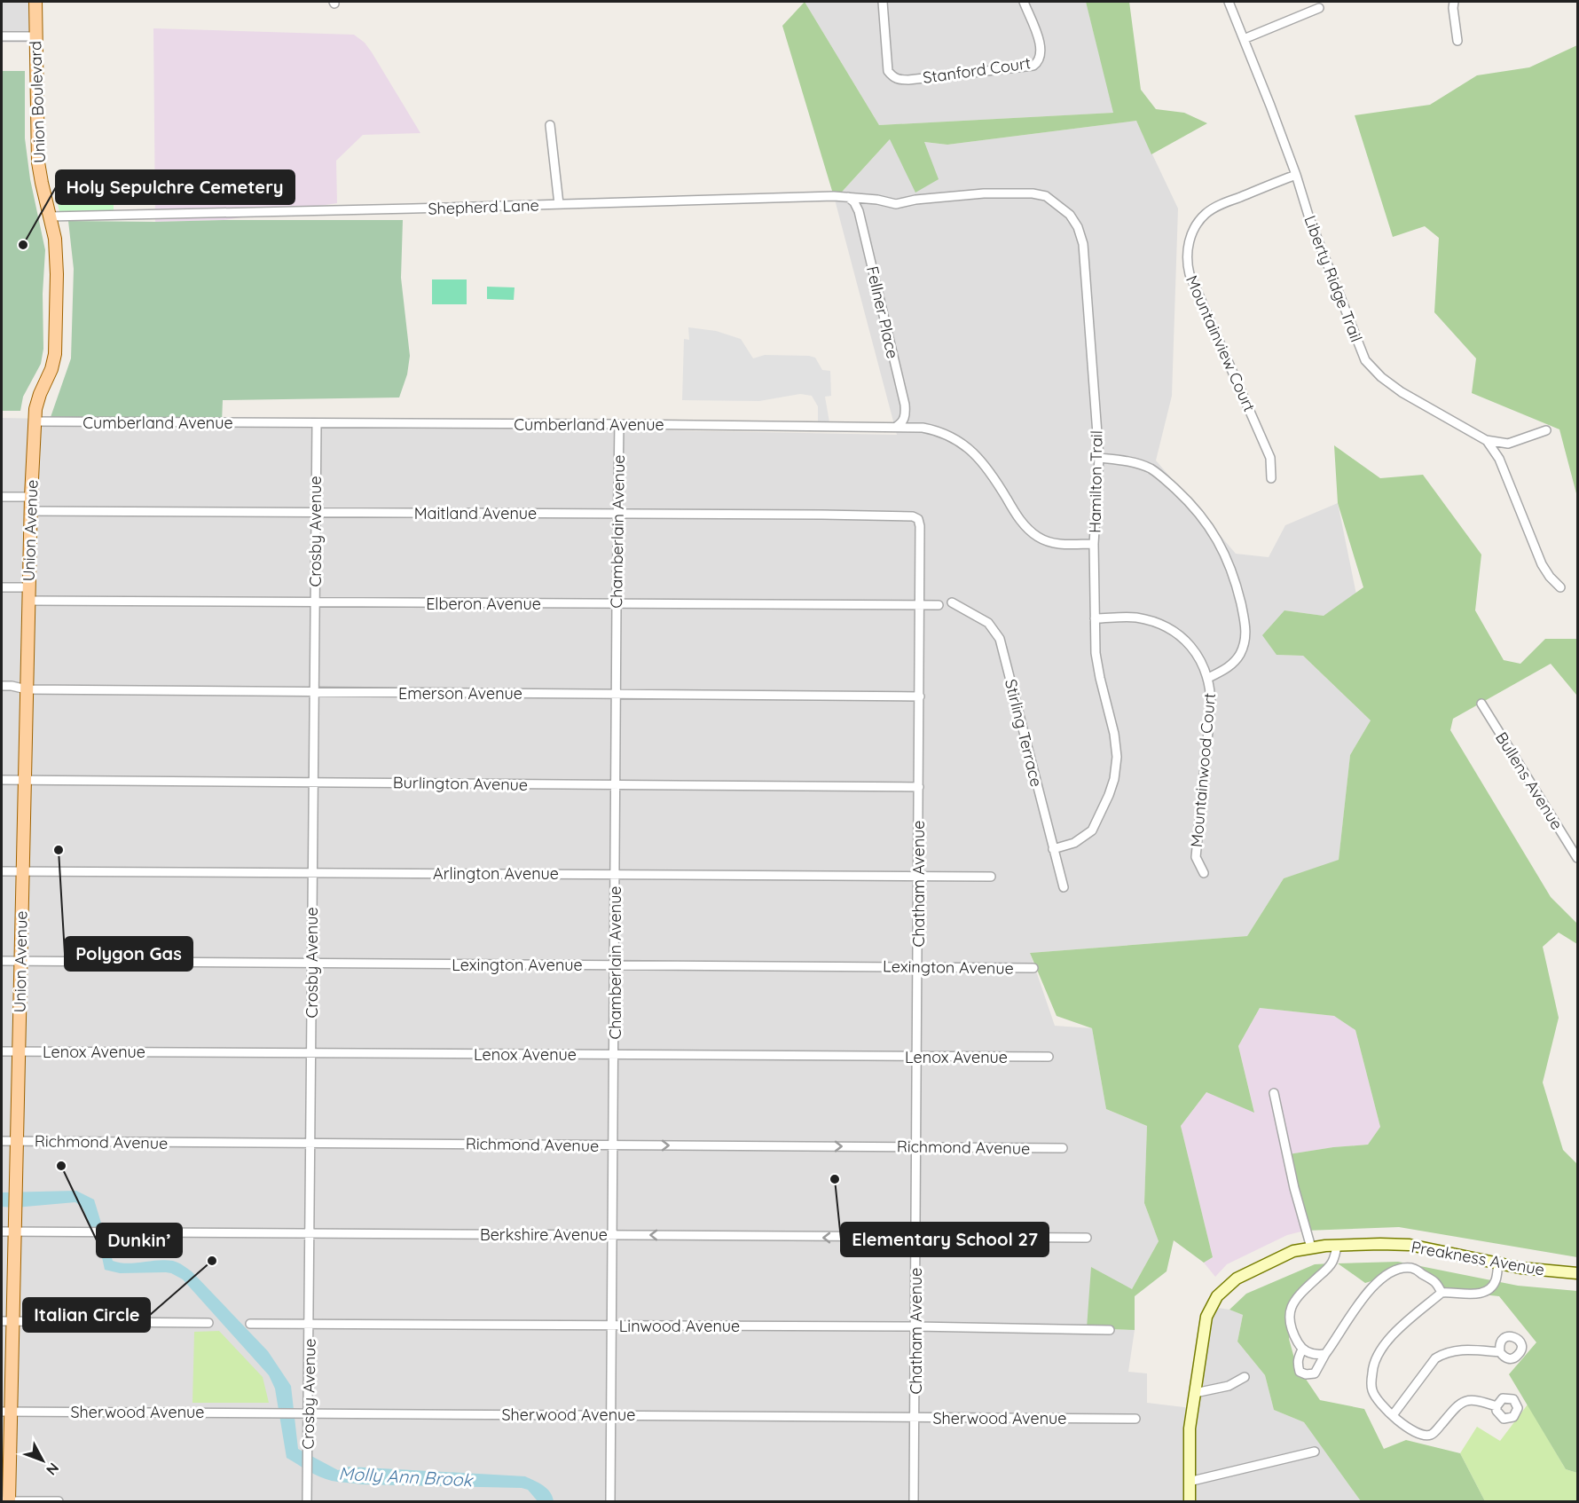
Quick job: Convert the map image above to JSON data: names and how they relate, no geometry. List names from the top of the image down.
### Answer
{
  "streets": {
    "main road": ["Union Boulevard", "Union Avenue", "Preakness Avenue"],
    "street": [
      "Stanford Court",
      "Shepherd Lane",
      "Liberty Ridge Trail",
      "Fellner Place",
      "Mountainview Court",
      "Cumberland Avenue",
      "Hamilton Trail",
      "Maitland Avenue",
      "Crosby Avenue",
      "Chamberlain Avenue",
      "Elberon Avenue",
      "Emerson Avenue",
      "Stirling Terrace",
      "Mountainwood Court",
      "Bullens Avenue",
      "Burlington Avenue",
      "Arlington Avenue",
      "Chatham Avenue",
      "Lexington Avenue",
      "Lenox Avenue",
      "Richmond Avenue",
      "Berkshire Avenue",
      "Linwood Avenue",
      "Sherwood Avenue"
    ]
  },
  "crossings": [
    ["Union Boulevard", "Shepherd Lane"],
    ["Union Boulevard", "Cumberland Avenue"],
    ["Union Boulevard", "Union Avenue"],
    ["Shepherd Lane", "Fellner Place"],
    ["Shepherd Lane", "Hamilton Trail"],
    ["Liberty Ridge Trail", "Mountainview Court"],
    ["Fellner Place", "Cumberland Avenue"],
    ["Cumberland Avenue", "Hamilton Trail"],
    ["Cumberland Avenue", "Union Avenue"],
    ["Cumberland Avenue", "Crosby Avenue"],
    ["Cumberland Avenue", "Chamberlain Avenue"],
    ["Hamilton Trail", "Stirling Terrace"],
    ["Hamilton Trail", "Mountainwood Court"],
    ["Maitland Avenue", "Union Avenue"],
    ["Maitland Avenue", "Crosby Avenue"],
    ["Maitland Avenue", "Chamberlain Avenue"],
    ["Maitland Avenue", "Chatham Avenue"],
    ["Union Avenue", "Elberon Avenue"],
    ["Union Avenue", "Emerson Avenue"],
    ["Union Avenue", "Burlington Avenue"],
    ["Union Avenue", "Arlington Avenue"],
    ["Union Avenue", "Lexington Avenue"],
    ["Union Avenue", "Lenox Avenue"],
    ["Union Avenue", "Richmond Avenue"],
    ["Union Avenue", "Berkshire Avenue"],
    ["Union Avenue", "Sherwood Avenue"],
    ["Crosby Avenue", "Elberon Avenue"],
    ["Crosby Avenue", "Emerson Avenue"],
    ["Crosby Avenue", "Burlington Avenue"],
    ["Crosby Avenue", "Arlington Avenue"],
    ["Crosby Avenue", "Lexington Avenue"],
    ["Crosby Avenue", "Lenox Avenue"],
    ["Crosby Avenue", "Richmond Avenue"],
    ["Crosby Avenue", "Berkshire Avenue"],
    ["Crosby Avenue", "Linwood Avenue"],
    ["Crosby Avenue", "Sherwood Avenue"],
    ["Chamberlain Avenue", "Elberon Avenue"],
    ["Chamberlain Avenue", "Emerson Avenue"],
    ["Chamberlain Avenue", "Burlington Avenue"],
    ["Chamberlain Avenue", "Arlington Avenue"],
    ["Chamberlain Avenue", "Lexington Avenue"],
    ["Chamberlain Avenue", "Lenox Avenue"],
    ["Chamberlain Avenue", "Richmond Avenue"],
    ["Chamberlain Avenue", "Berkshire Avenue"],
    ["Chamberlain Avenue", "Linwood Avenue"],
    ["Chamberlain Avenue", "Sherwood Avenue"],
    ["Elberon Avenue", "Chatham Avenue"],
    ["Emerson Avenue", "Chatham Avenue"],
    ["Burlington Avenue", "Chatham Avenue"],
    ["Arlington Avenue", "Chatham Avenue"],
    ["Chatham Avenue", "Lexington Avenue"],
    ["Chatham Avenue", "Lenox Avenue"],
    ["Chatham Avenue", "Richmond Avenue"],
    ["Chatham Avenue", "Berkshire Avenue"],
    ["Chatham Avenue", "Linwood Avenue"],
    ["Chatham Avenue", "Sherwood Avenue"]
  ],
  "water": ["Molly Ann Brook"],
  "places": [
    "Holy Sepulchre Cemetery",
    "Polygon Gas",
    "Dunkin’",
    "Elementary School 27",
    "Italian Circle"
  ],
  "north": "bottom right"
}
